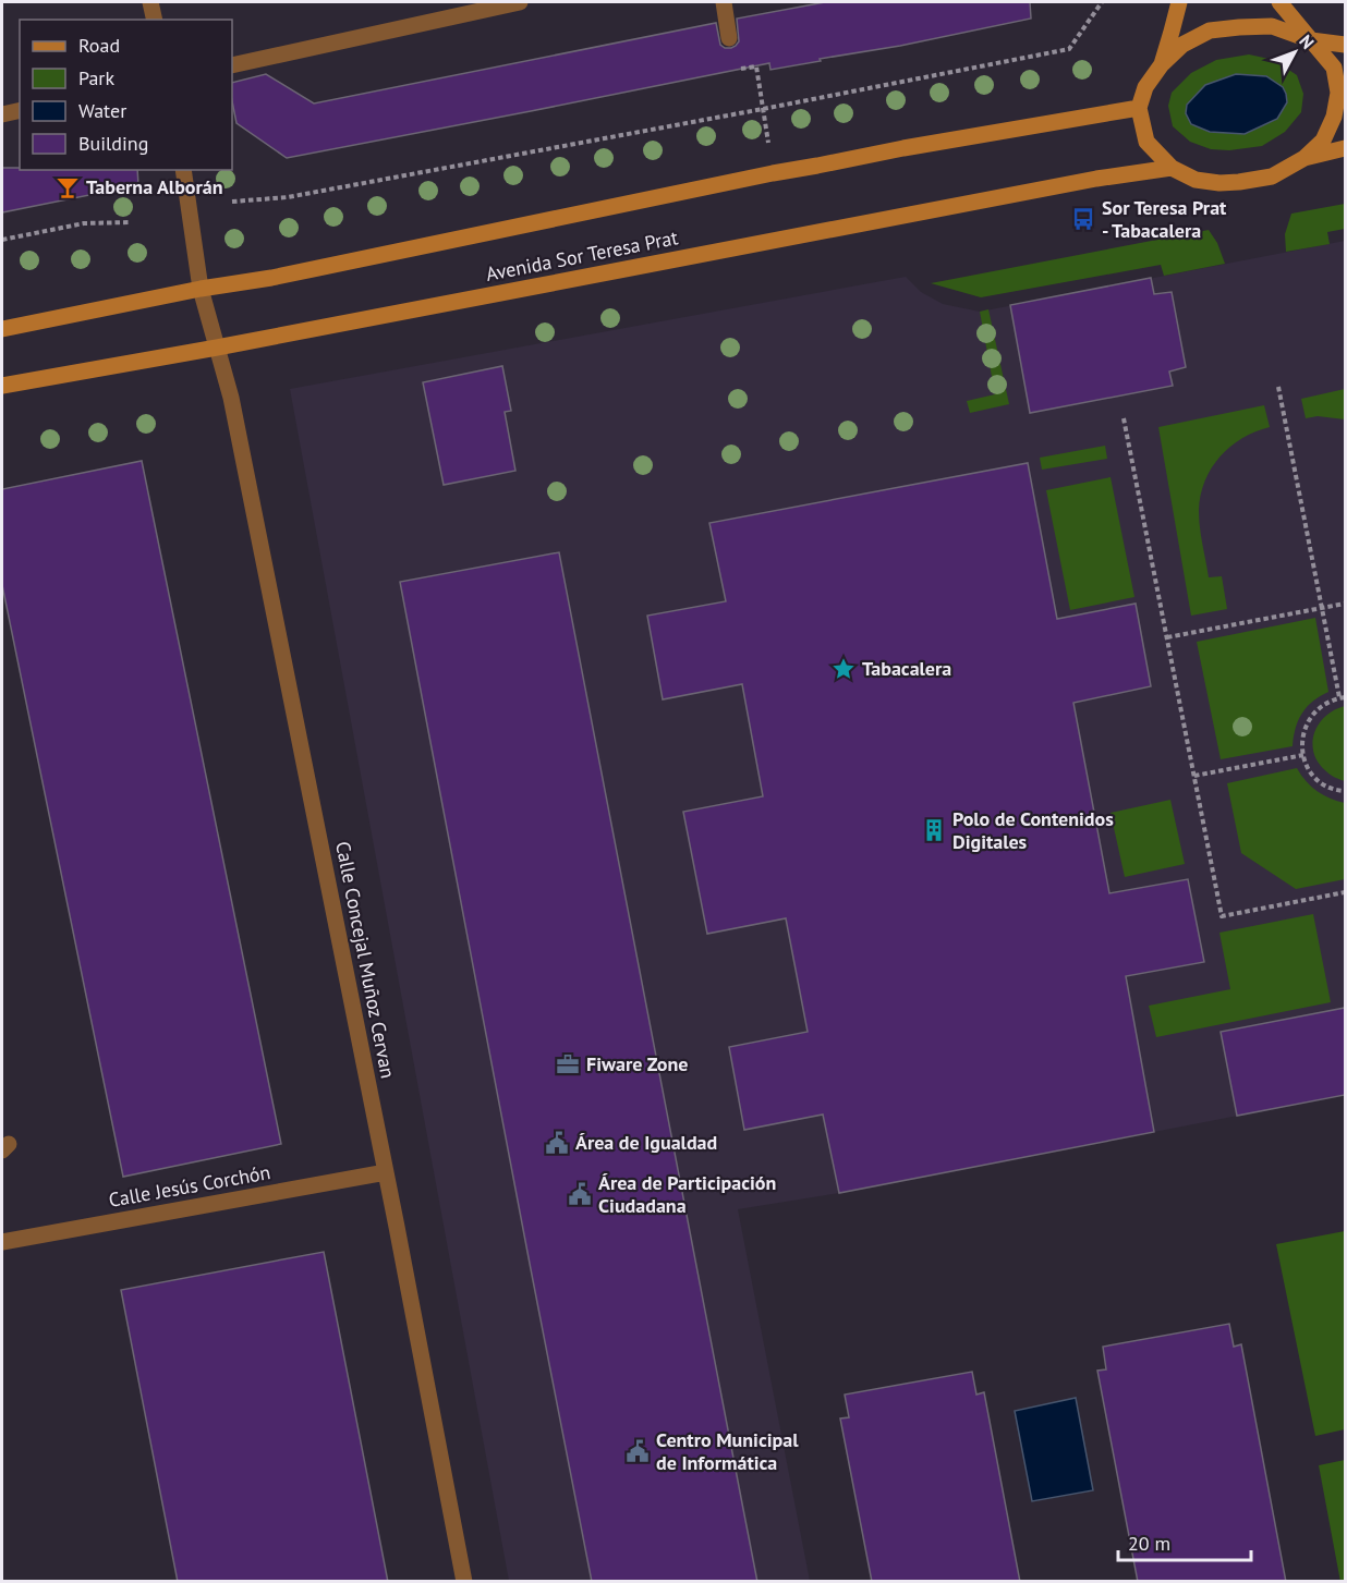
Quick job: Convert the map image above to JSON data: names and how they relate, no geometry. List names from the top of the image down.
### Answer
{
  "streets": {
    "main road": ["Avenida Sor Teresa Prat"],
    "street": ["Calle Concejal Muñoz Cervan", "Calle Jesús Corchón"]
  },
  "crossings": [
    ["Avenida Sor Teresa Prat", "Calle Concejal Muñoz Cervan"],
    ["Calle Concejal Muñoz Cervan", "Calle Jesús Corchón"]
  ],
  "places": {
    "bar": ["Taberna Alborán"],
    "bus stop": ["Sor Teresa Prat - Tabacalera"],
    "place": ["Tabacalera"],
    "building": ["Polo de Contenidos Digitales"],
    "office": ["Fiware Zone"],
    "public building": ["Área de Igualdad", "Área de Participación Ciudadana", "Centro Municipal de Informática"]
  },
  "legend": [
    "Road",
    "Park",
    "Water",
    "Building"
  ],
  "scale_bar": "20 m",
  "north": "top right"
}
